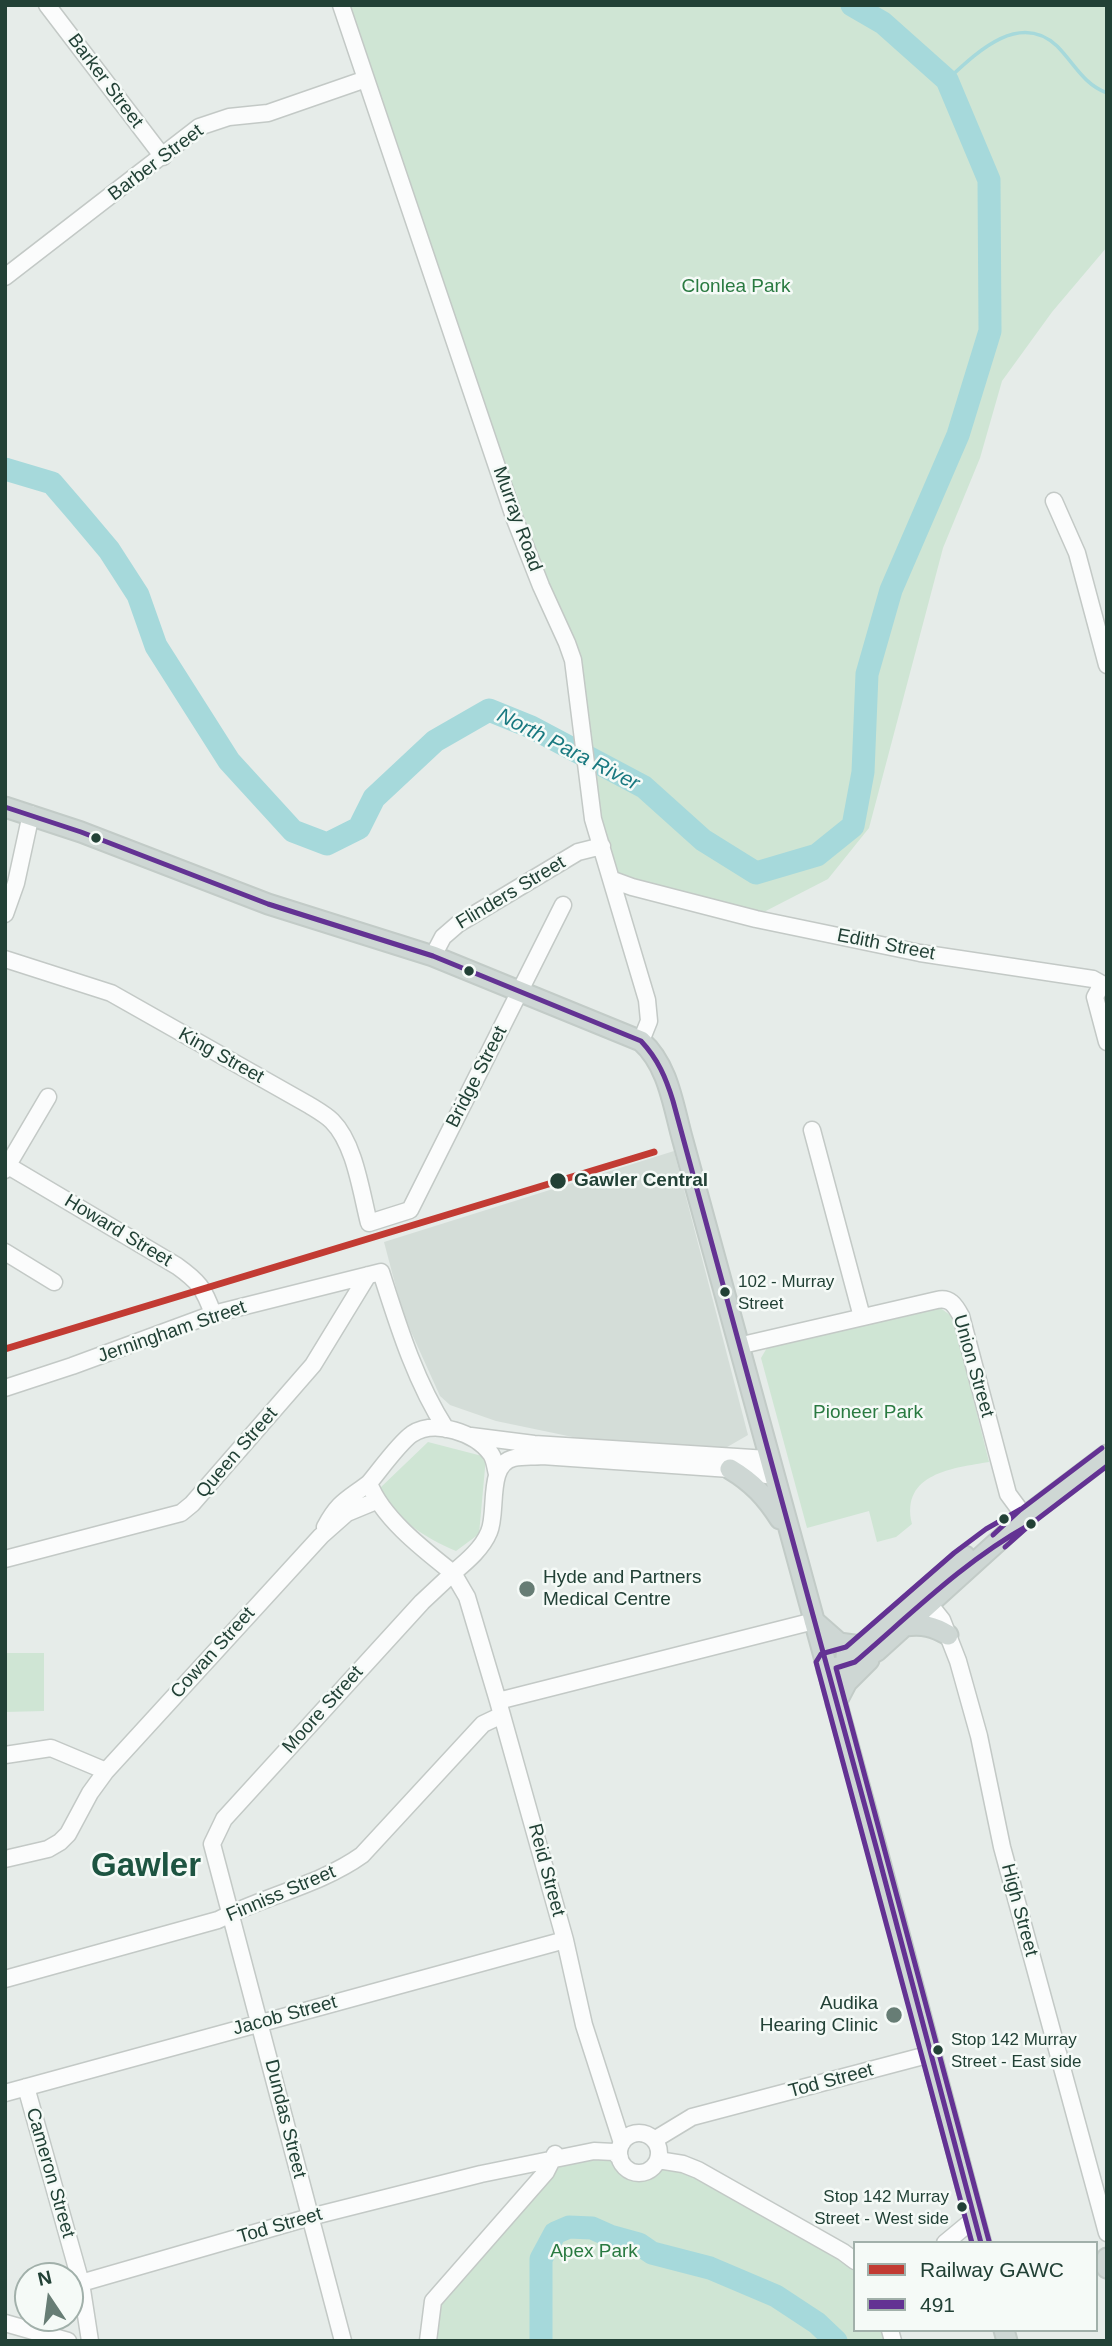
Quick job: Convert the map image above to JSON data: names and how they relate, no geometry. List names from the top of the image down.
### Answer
{
  "streets": {
    "street": [
      "Barker Street",
      "Barber Street",
      "Murray Road",
      "Flinders Street",
      "Edith Street",
      "King Street",
      "Bridge Street",
      "Howard Street",
      "Jerningham Street",
      "Union Street",
      "Queen Street",
      "Cowan Street",
      "Moore Street",
      "Reid Street",
      "Finniss Street",
      "High Street",
      "Jacob Street",
      "Tod Street",
      "Dundas Street",
      "Cameron Street"
    ]
  },
  "crossings": [
    ["Barker Street", "Barber Street"],
    ["Barber Street", "Murray Road"],
    ["Murray Road", "Flinders Street"],
    ["Murray Road", "Edith Street"],
    ["King Street", "Bridge Street"],
    ["Howard Street", "Jerningham Street"],
    ["Jerningham Street", "Queen Street"],
    ["Cowan Street", "Moore Street"],
    ["Cowan Street", "Reid Street"],
    ["Moore Street", "Reid Street"],
    ["Moore Street", "Dundas Street"],
    ["Reid Street", "Finniss Street"],
    ["Reid Street", "Jacob Street"],
    ["Reid Street", "Tod Street"],
    ["Finniss Street", "Dundas Street"],
    ["Jacob Street", "Dundas Street"],
    ["Jacob Street", "Cameron Street"],
    ["Tod Street", "Dundas Street"]
  ],
  "districts": ["Gawler"],
  "water": ["North Para River"],
  "parks": ["Clonlea Park", "Pioneer Park", "Apex Park"],
  "places": [
    "Gawler Central",
    "102 - Murray Street",
    "Hyde and Partners Medical Centre",
    "Audika Hearing Clinic",
    "Stop 142 Murray Street - East side",
    "Stop 142 Murray Street - West side"
  ],
  "lines": ["transit line 491", "rail line GAWC"],
  "legend": ["Railway GAWC", "491"],
  "north": "top"
}
